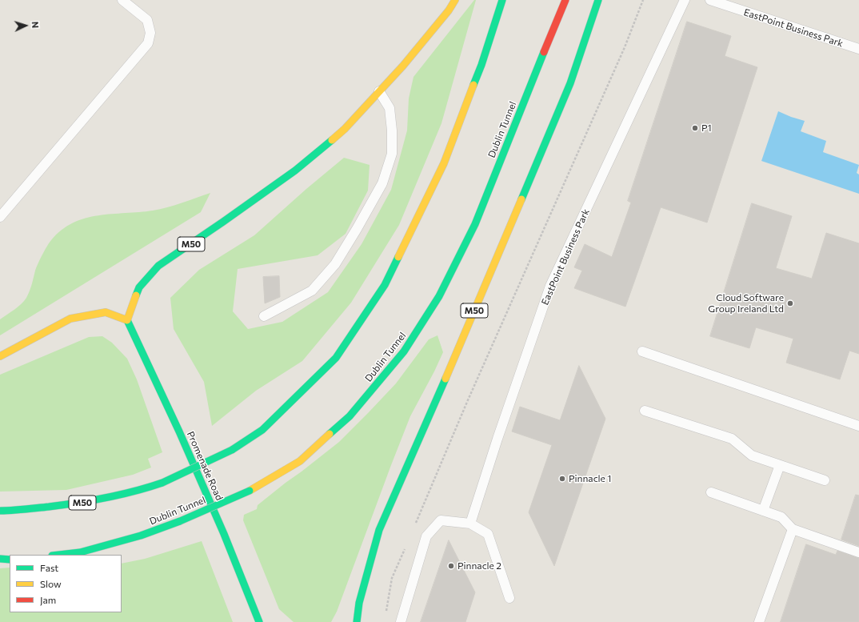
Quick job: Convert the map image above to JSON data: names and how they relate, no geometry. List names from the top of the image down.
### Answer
{
  "streets": {
    "main road": ["Dublin Tunnel", "M50", "Promenade Road"],
    "lane": ["EastPoint Business Park"]
  },
  "crossings": [
    ["M50", "Promenade Road"]
  ],
  "places": [
    "P1",
    "Cloud Software Group Ireland Ltd",
    "Pinnacle 1",
    "Pinnacle 2"
  ],
  "legend": ["Fast", "Slow", "Jam"],
  "north": "right"
}
